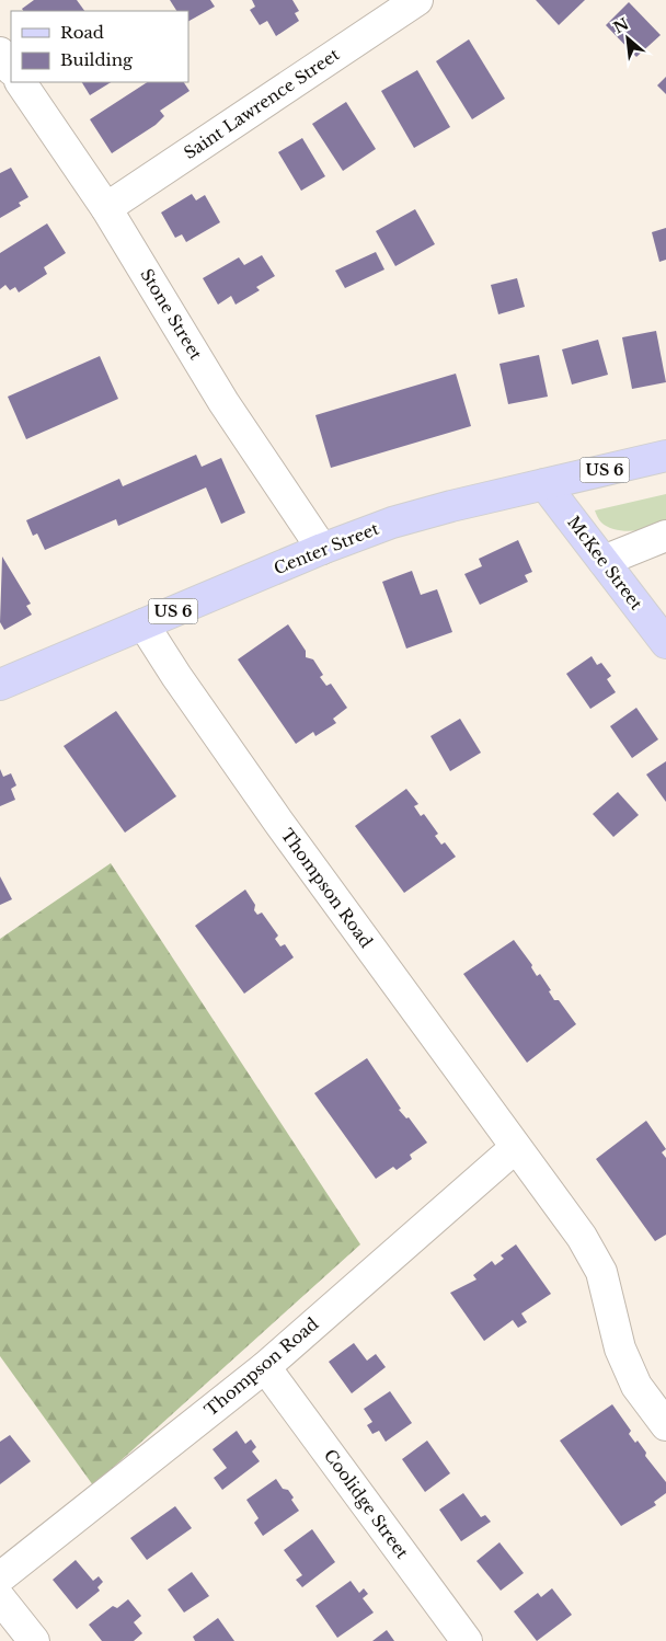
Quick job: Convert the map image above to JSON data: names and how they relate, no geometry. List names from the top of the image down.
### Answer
{
  "streets": {
    "main road": ["US 6", "Center Street", "McKee Street"],
    "street": [
      "Saint Lawrence Street",
      "Stone Street",
      "Thompson Road",
      "Coolidge Street"
    ]
  },
  "crossings": [
    ["Saint Lawrence Street", "Stone Street"],
    ["Stone Street", "Center Street"],
    ["Center Street", "McKee Street"],
    ["Center Street", "Thompson Road"],
    ["Thompson Road", "Coolidge Street"]
  ],
  "legend": ["Road", "Building"],
  "north": "top left"
}
